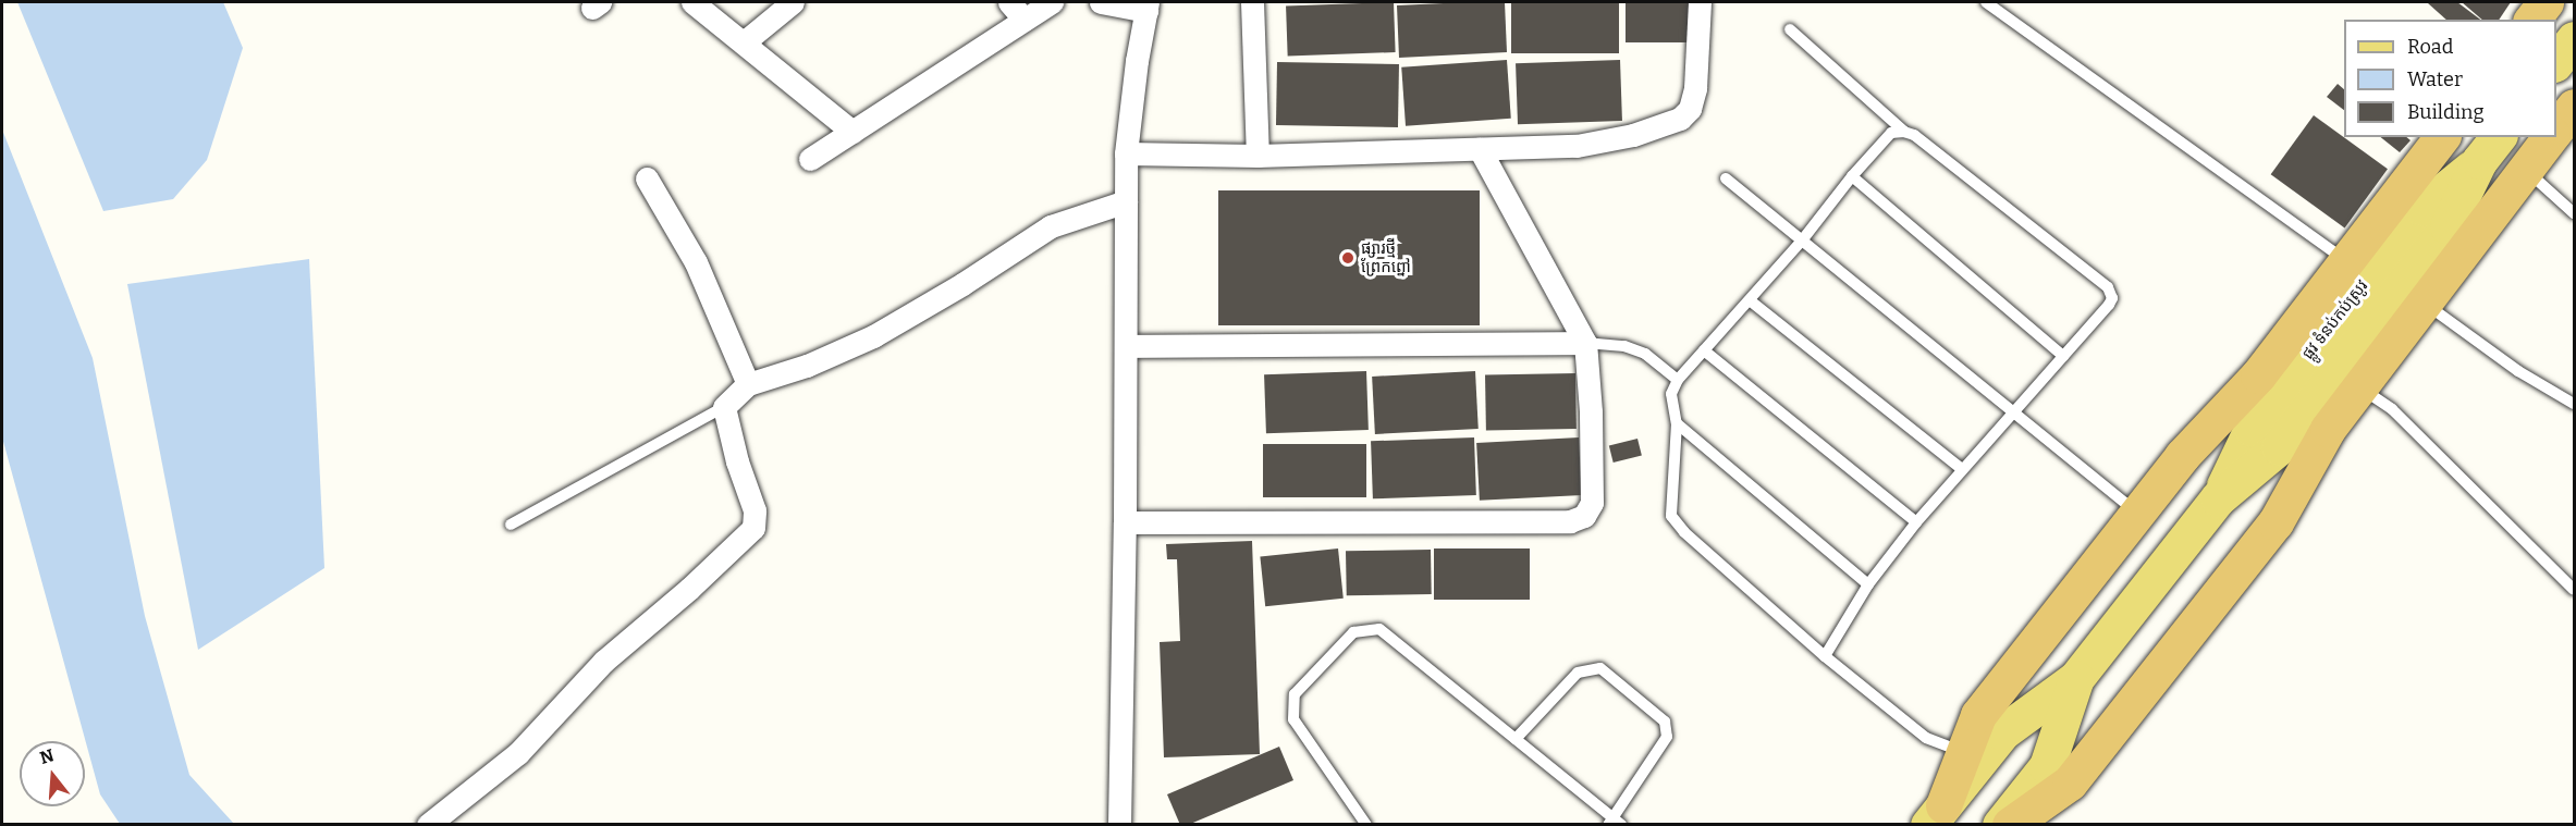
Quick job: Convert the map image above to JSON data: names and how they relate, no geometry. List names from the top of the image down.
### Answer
{
  "streets": {
    "main road": ["ផ្លូវ ទំនប់កប់ស្រូវ"]
  },
  "places": ["ផ្សារថ្មី ព្រែកព្នៅ"],
  "legend": ["Road", "Water", "Building"],
  "north": "top"
}
